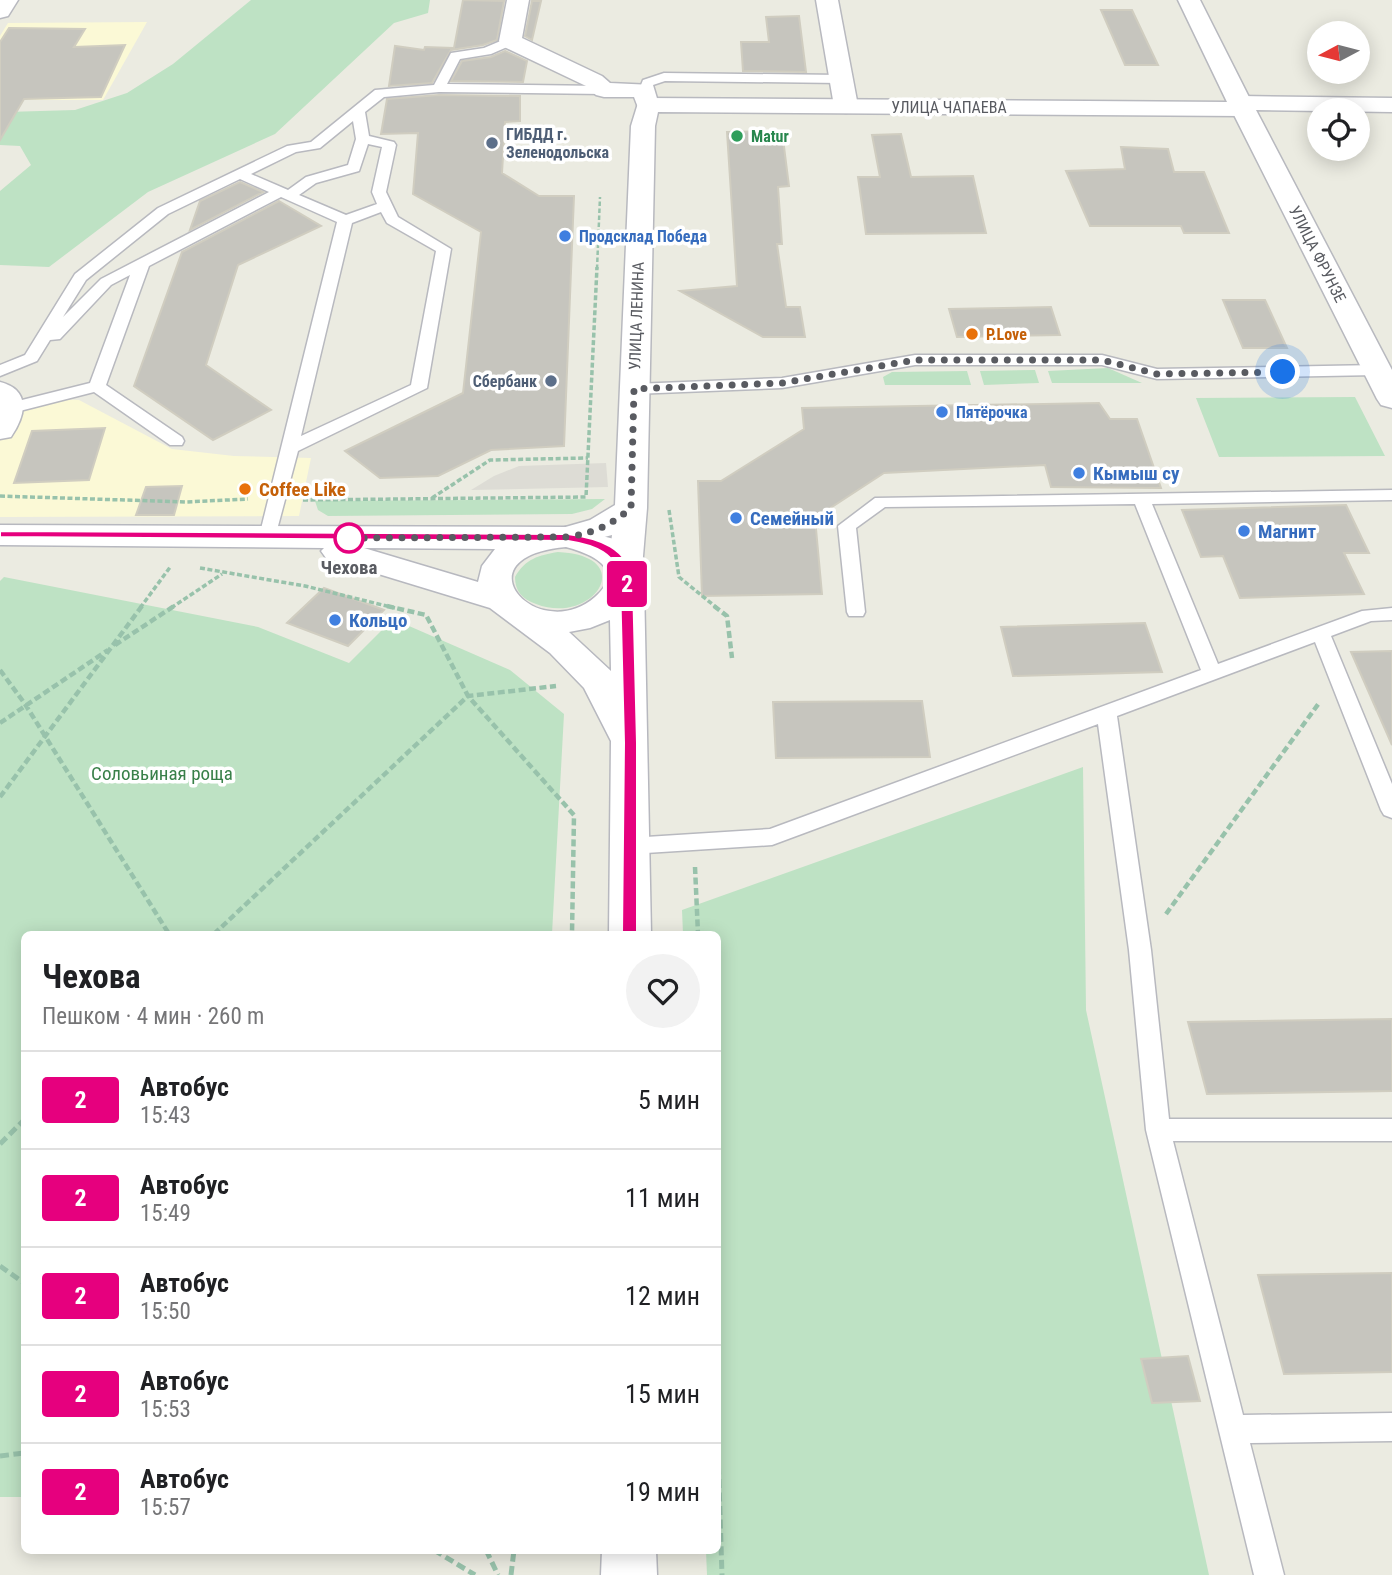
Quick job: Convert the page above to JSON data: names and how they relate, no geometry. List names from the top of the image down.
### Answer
{
  "streets": {
    "street": ["УЛИЦА ЧАПАЕВА", "УЛИЦА ФРУНЗЕ", "УЛИЦА ЛЕНИНА"]
  },
  "crossings": [
    ["УЛИЦА ЧАПАЕВА", "УЛИЦА ФРУНЗЕ"],
    ["УЛИЦА ЧАПАЕВА", "УЛИЦА ЛЕНИНА"]
  ],
  "parks": ["Соловьиная роща"],
  "places": [
    "Matur",
    "ГИБДД г. Зеленодольска",
    "Продсклад Победа",
    "P.Love",
    "Сбербанк",
    "Пятёрочка",
    "Кымыш су",
    "Coffee Like",
    "Семейный",
    "Магнит",
    "Чехова",
    "Кольцо"
  ],
  "lines": ["bus line 2"],
  "north": "left",
  "page": {
    "on_map": "2",
    "heading": ["Чехова", "Пешком · 4 мин · 260 m"],
    "list": [
      {
        "mark": "2",
        "name": "Автобус",
        "note": "15:43",
        "value": "5 мин"
      },
      {
        "mark": "2",
        "name": "Автобус",
        "note": "15:49",
        "value": "11 мин"
      },
      {
        "mark": "2",
        "name": "Автобус",
        "note": "15:50",
        "value": "12 мин"
      },
      {
        "mark": "2",
        "name": "Автобус",
        "note": "15:53",
        "value": "15 мин"
      },
      {
        "mark": "2",
        "name": "Автобус",
        "note": "15:57",
        "value": "19 мин"
      }
    ]
  }
}
